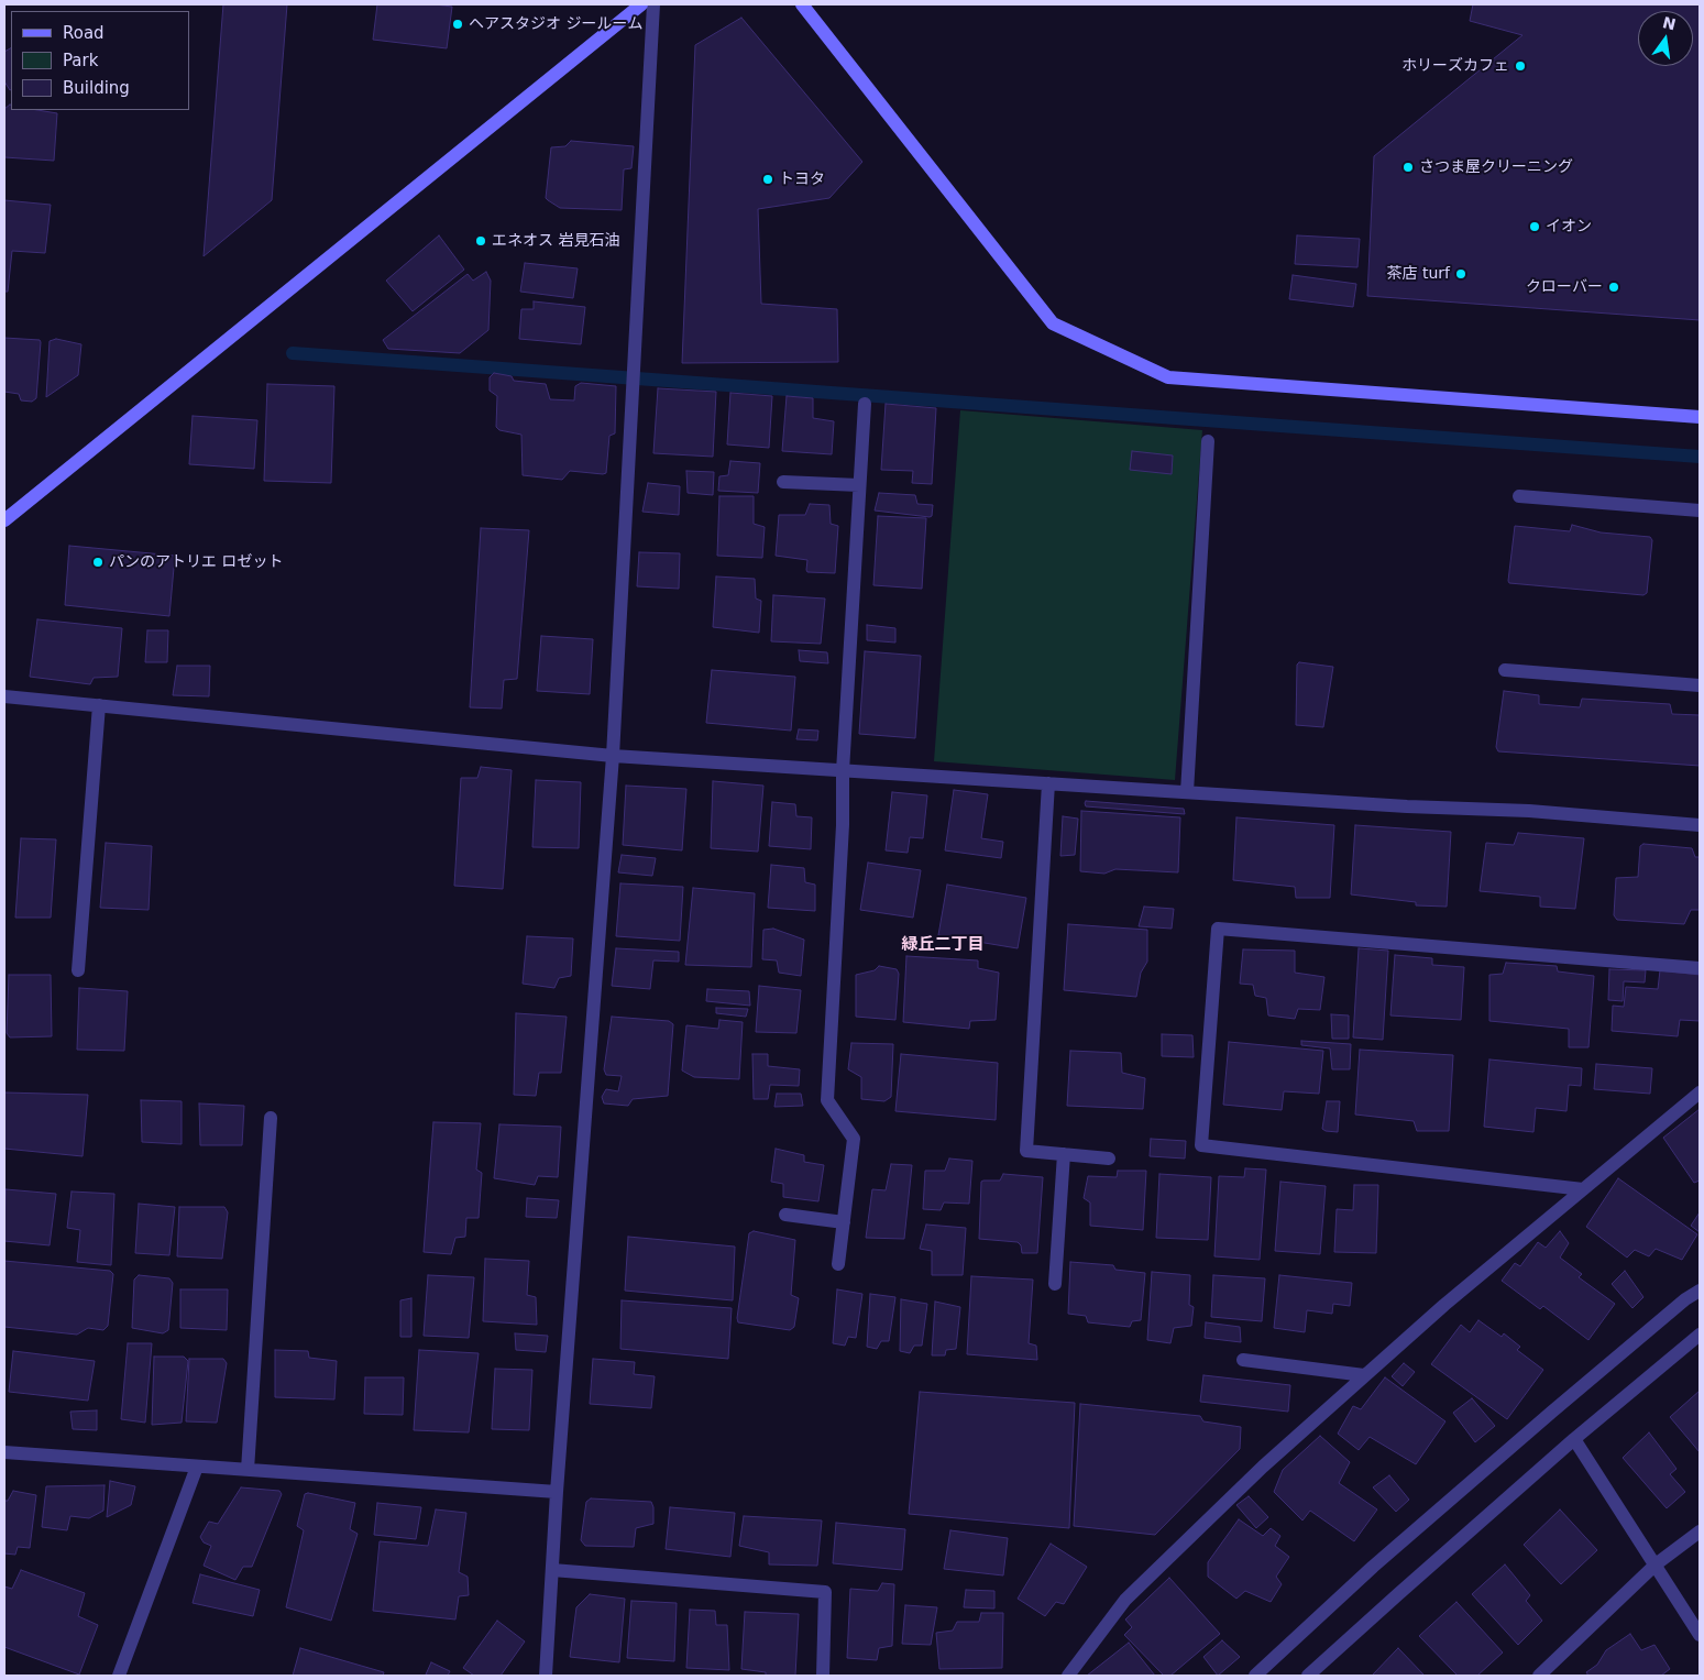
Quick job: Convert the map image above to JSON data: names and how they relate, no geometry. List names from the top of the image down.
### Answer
{
  "districts": ["緑丘二丁目"],
  "places": [
    "ヘアスタジオ ジールーム",
    "ホリーズカフェ",
    "さつま屋クリーニング",
    "トヨタ",
    "イオン",
    "エネオス 岩見石油",
    "茶店 turf",
    "クローバー",
    "パンのアトリエ ロゼット"
  ],
  "legend": ["Road", "Park", "Building"],
  "north": "top"
}
